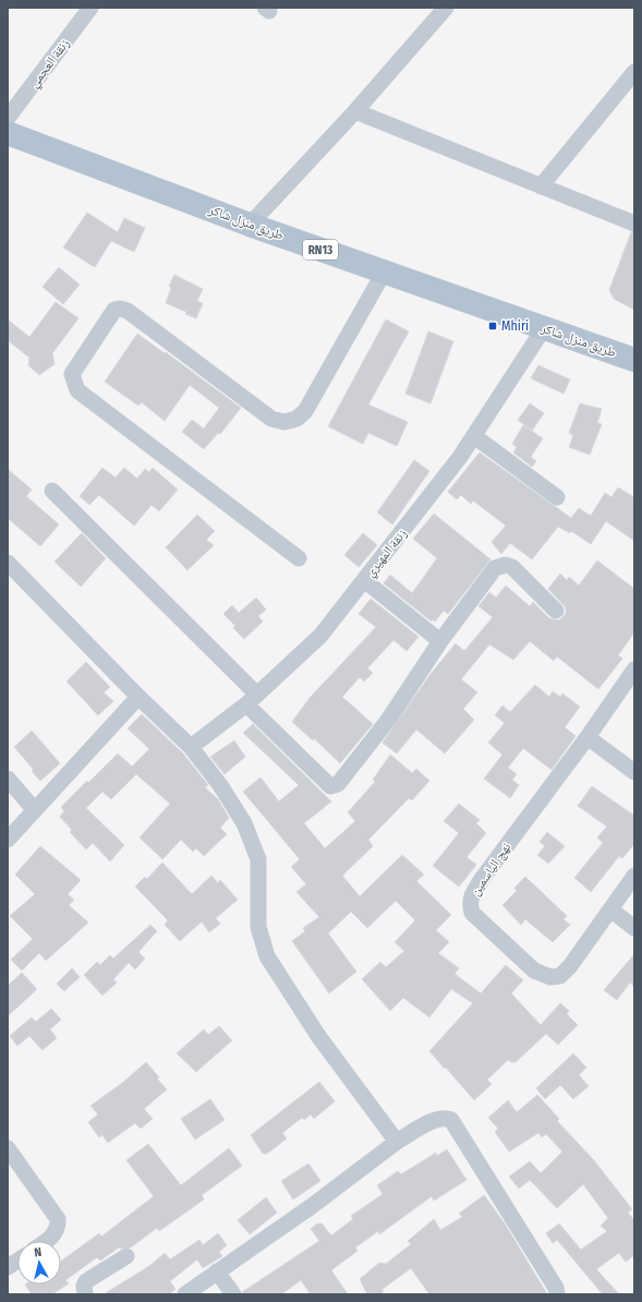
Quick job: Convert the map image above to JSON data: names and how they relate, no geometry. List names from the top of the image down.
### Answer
{
  "streets": {
    "main road": ["طريق منزل شاكر", "RN13"],
    "street": ["زنقة العجمي", "زنقة المهيري", "نهج الياسمين"]
  },
  "crossings": [
    ["زنقة العجمي", "طريق منزل شاكر"],
    ["طريق منزل شاكر", "زنقة المهيري"]
  ],
  "places": {
    "transit": ["Mhiri"]
  },
  "north": "top"
}
